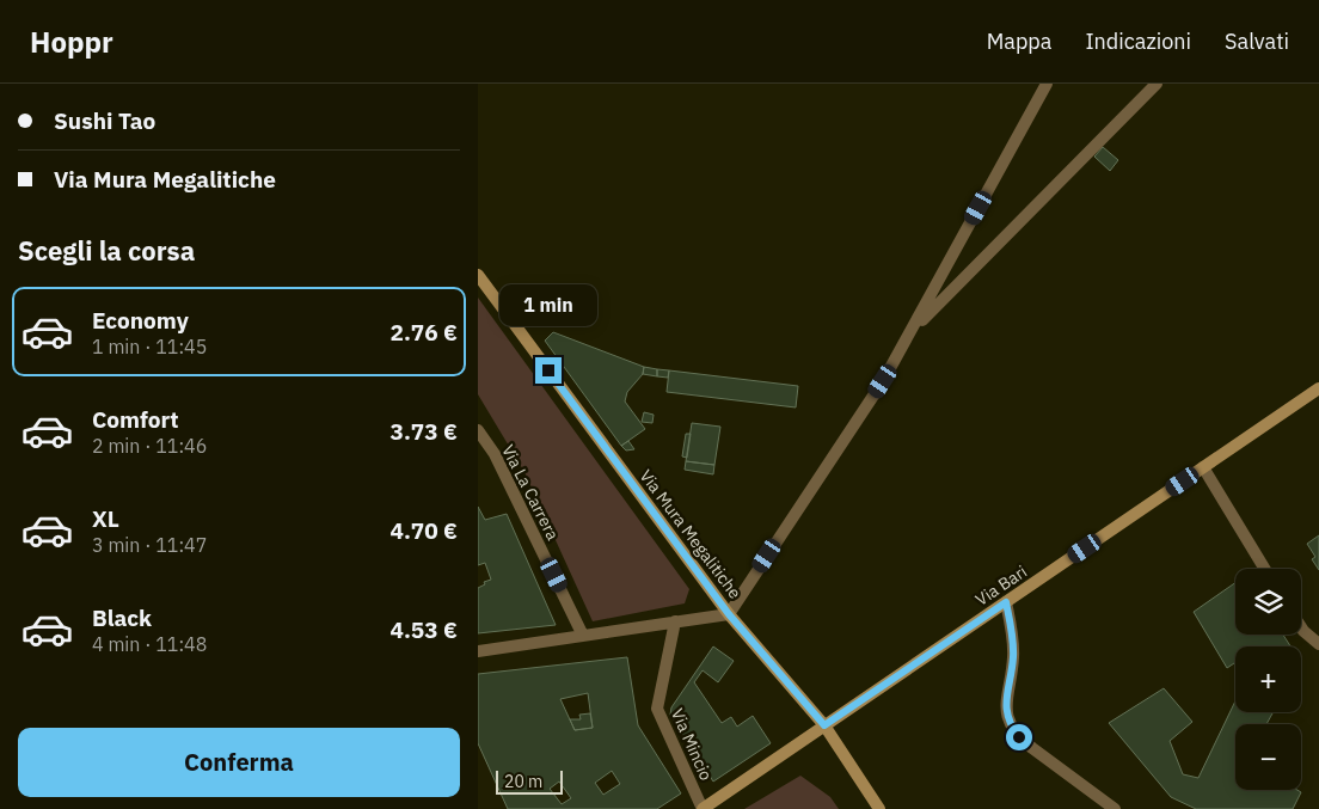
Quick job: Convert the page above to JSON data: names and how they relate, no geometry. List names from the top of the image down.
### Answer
{
  "streets": {
    "main road": ["Via Mura Megalitiche", "Via Bari"],
    "street": ["Via La Carrera", "Via Mincio"]
  },
  "crossings": [
    ["Via Mura Megalitiche", "Via Bari"],
    ["Via Bari", "Via Mincio"]
  ],
  "scale_bar": "20 m",
  "page": {
    "header": "Hoppr",
    "nav": ["Mappa", "Indicazioni", "Salvati"],
    "banner": ["Sushi Tao", "Via Mura Megalitiche"],
    "heading": "Scegli la corsa",
    "bubble": "1 min",
    "list": [
      {
        "name": "Economy",
        "note": "1 min · 11:45",
        "value": "2.76 €"
      },
      {
        "name": "Comfort",
        "note": "2 min · 11:46",
        "value": "3.73 €"
      },
      {
        "name": "XL",
        "note": "3 min · 11:47",
        "value": "4.70 €"
      },
      {
        "name": "Black",
        "note": "4 min · 11:48",
        "value": "4.53 €"
      }
    ],
    "map_buttons": ["+", "−"],
    "buttons": "Conferma",
    "scale": "20 m"
  }
}
